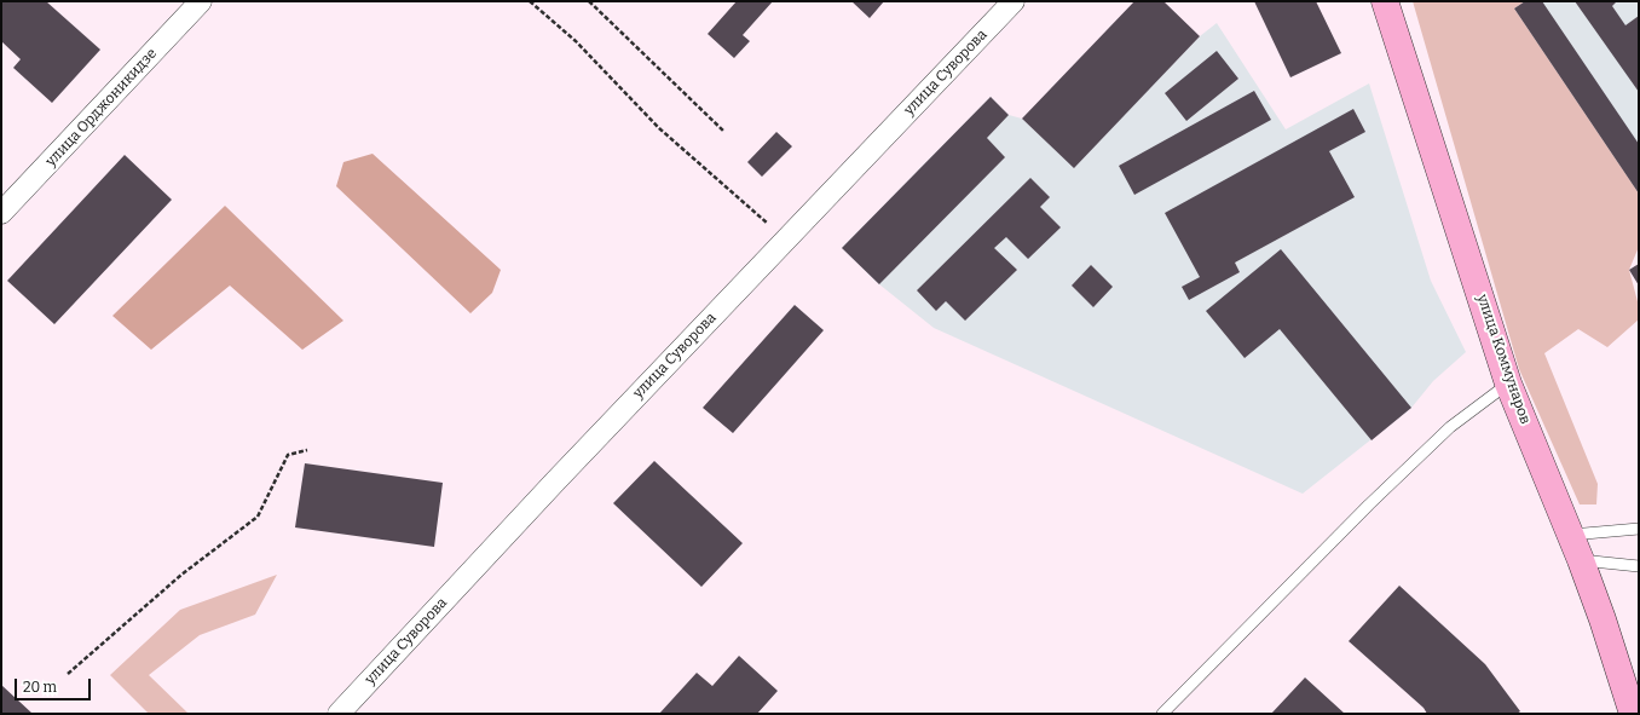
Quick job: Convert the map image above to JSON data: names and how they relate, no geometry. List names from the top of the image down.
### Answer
{
  "streets": {
    "main road": ["улица Коммунаров"],
    "street": ["улица Суворова", "улица Орджоникидзе"]
  },
  "scale_bar": "20 m"
}
